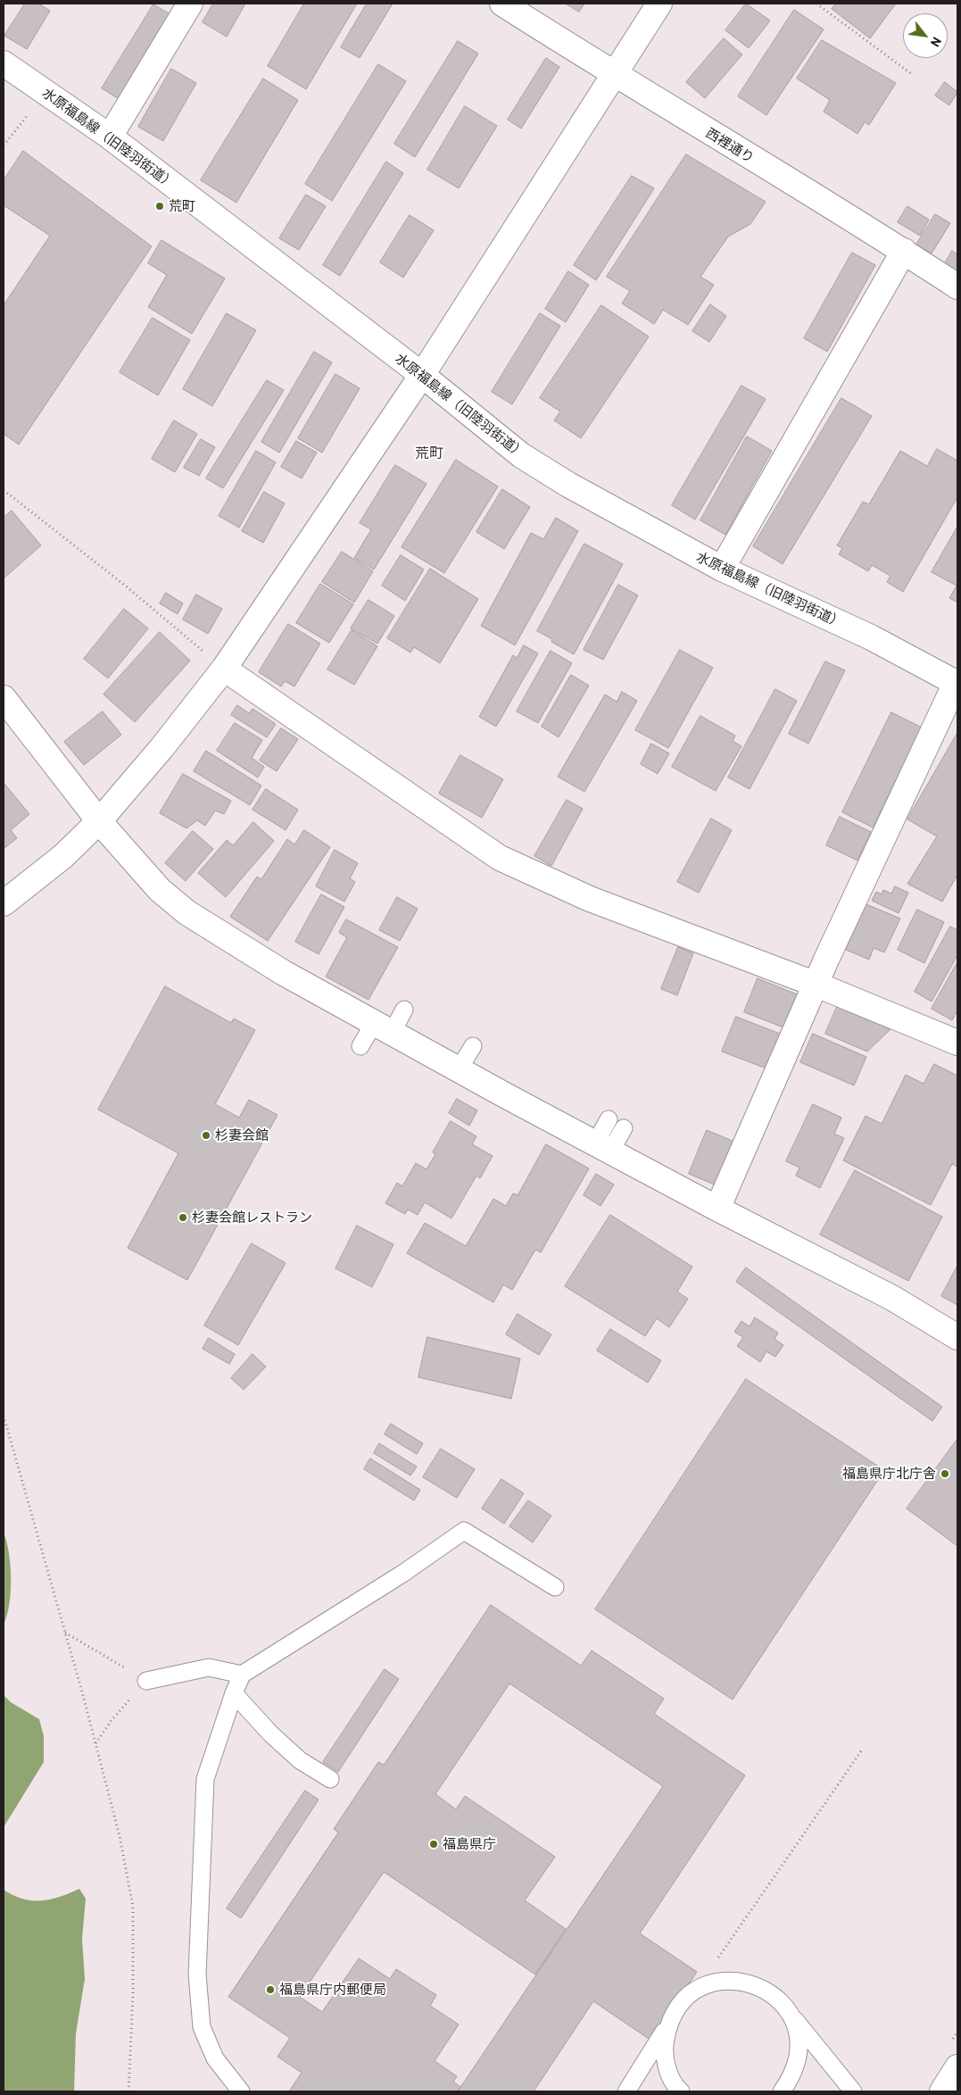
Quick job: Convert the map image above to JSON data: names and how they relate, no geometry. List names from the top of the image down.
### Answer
{
  "streets": {
    "street": ["水原福島線（旧陸羽街道）", "西裡通り"]
  },
  "districts": ["荒町"],
  "places": [
    "荒町",
    "杉妻会館",
    "杉妻会館レストラン",
    "福島県庁北庁舎",
    "福島県庁",
    "福島県庁内郵便局"
  ],
  "north": "bottom right"
}
